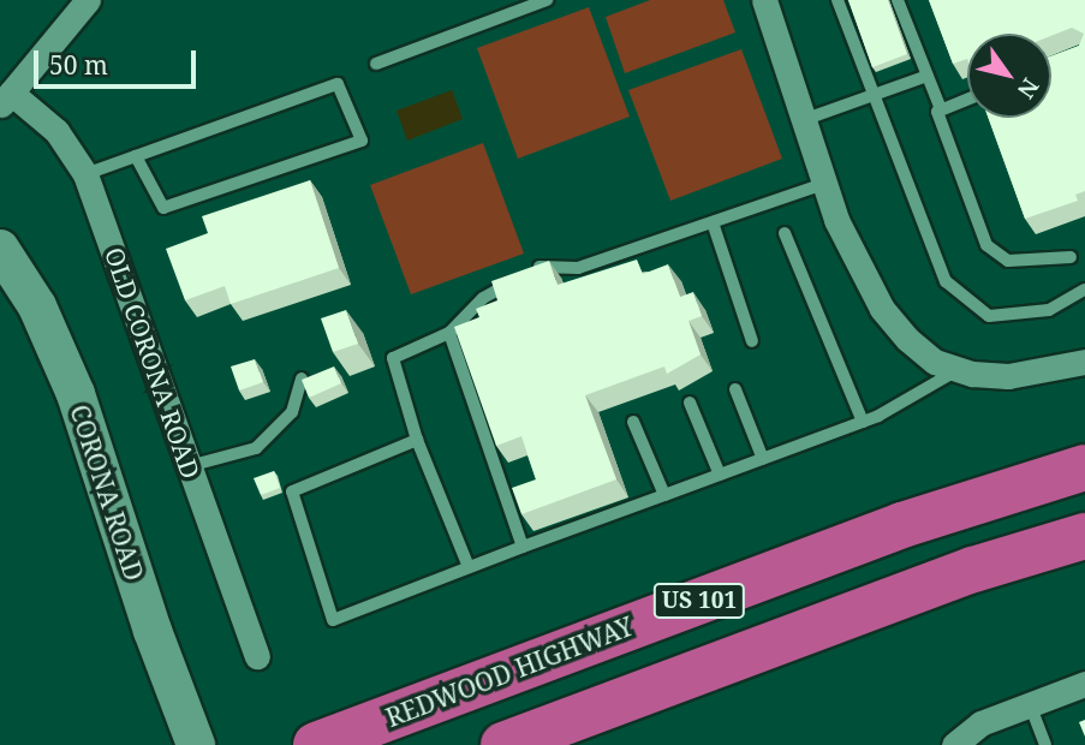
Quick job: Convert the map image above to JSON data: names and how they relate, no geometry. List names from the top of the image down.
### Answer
{
  "streets": {
    "highway": ["US 101", "REDWOOD HIGHWAY"],
    "main road": ["CORONA ROAD"],
    "street": ["OLD CORONA ROAD"]
  },
  "scale_bar": "50 m",
  "north": "bottom right"
}
